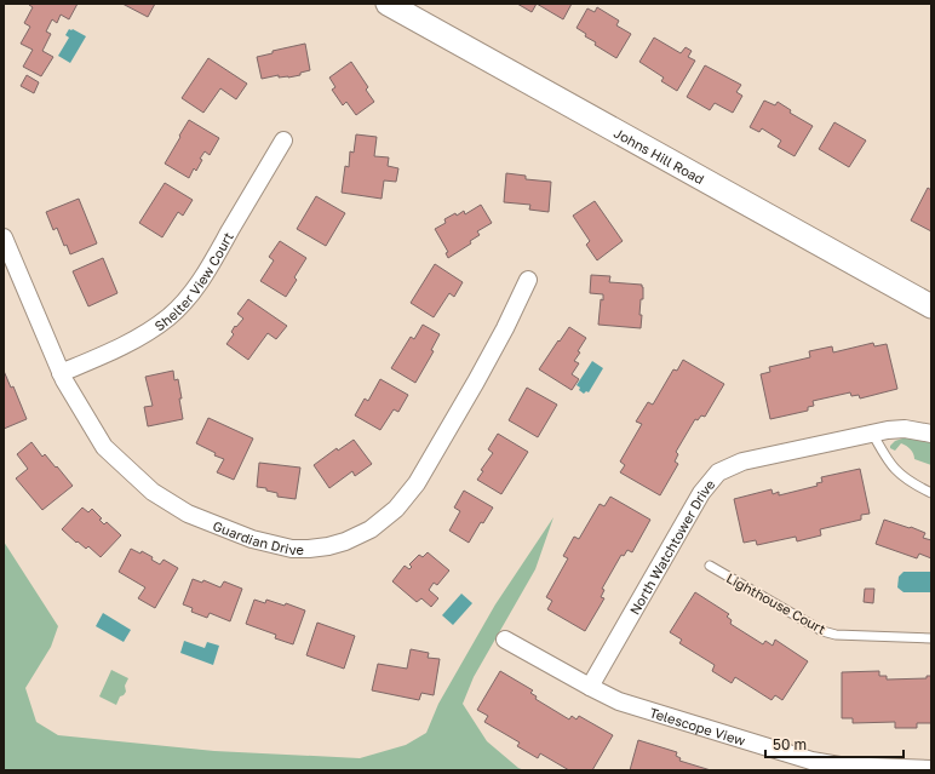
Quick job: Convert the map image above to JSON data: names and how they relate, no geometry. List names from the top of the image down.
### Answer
{
  "streets": {
    "main road": ["Johns Hill Road"],
    "street": [
      "Shelter View Court",
      "Guardian Drive",
      "North Watchtower Drive",
      "Telescope View"
    ],
    "lane": ["Lighthouse Court"]
  },
  "crossings": [
    ["Shelter View Court", "Guardian Drive"],
    ["North Watchtower Drive", "Telescope View"]
  ],
  "scale_bar": "50 m"
}
